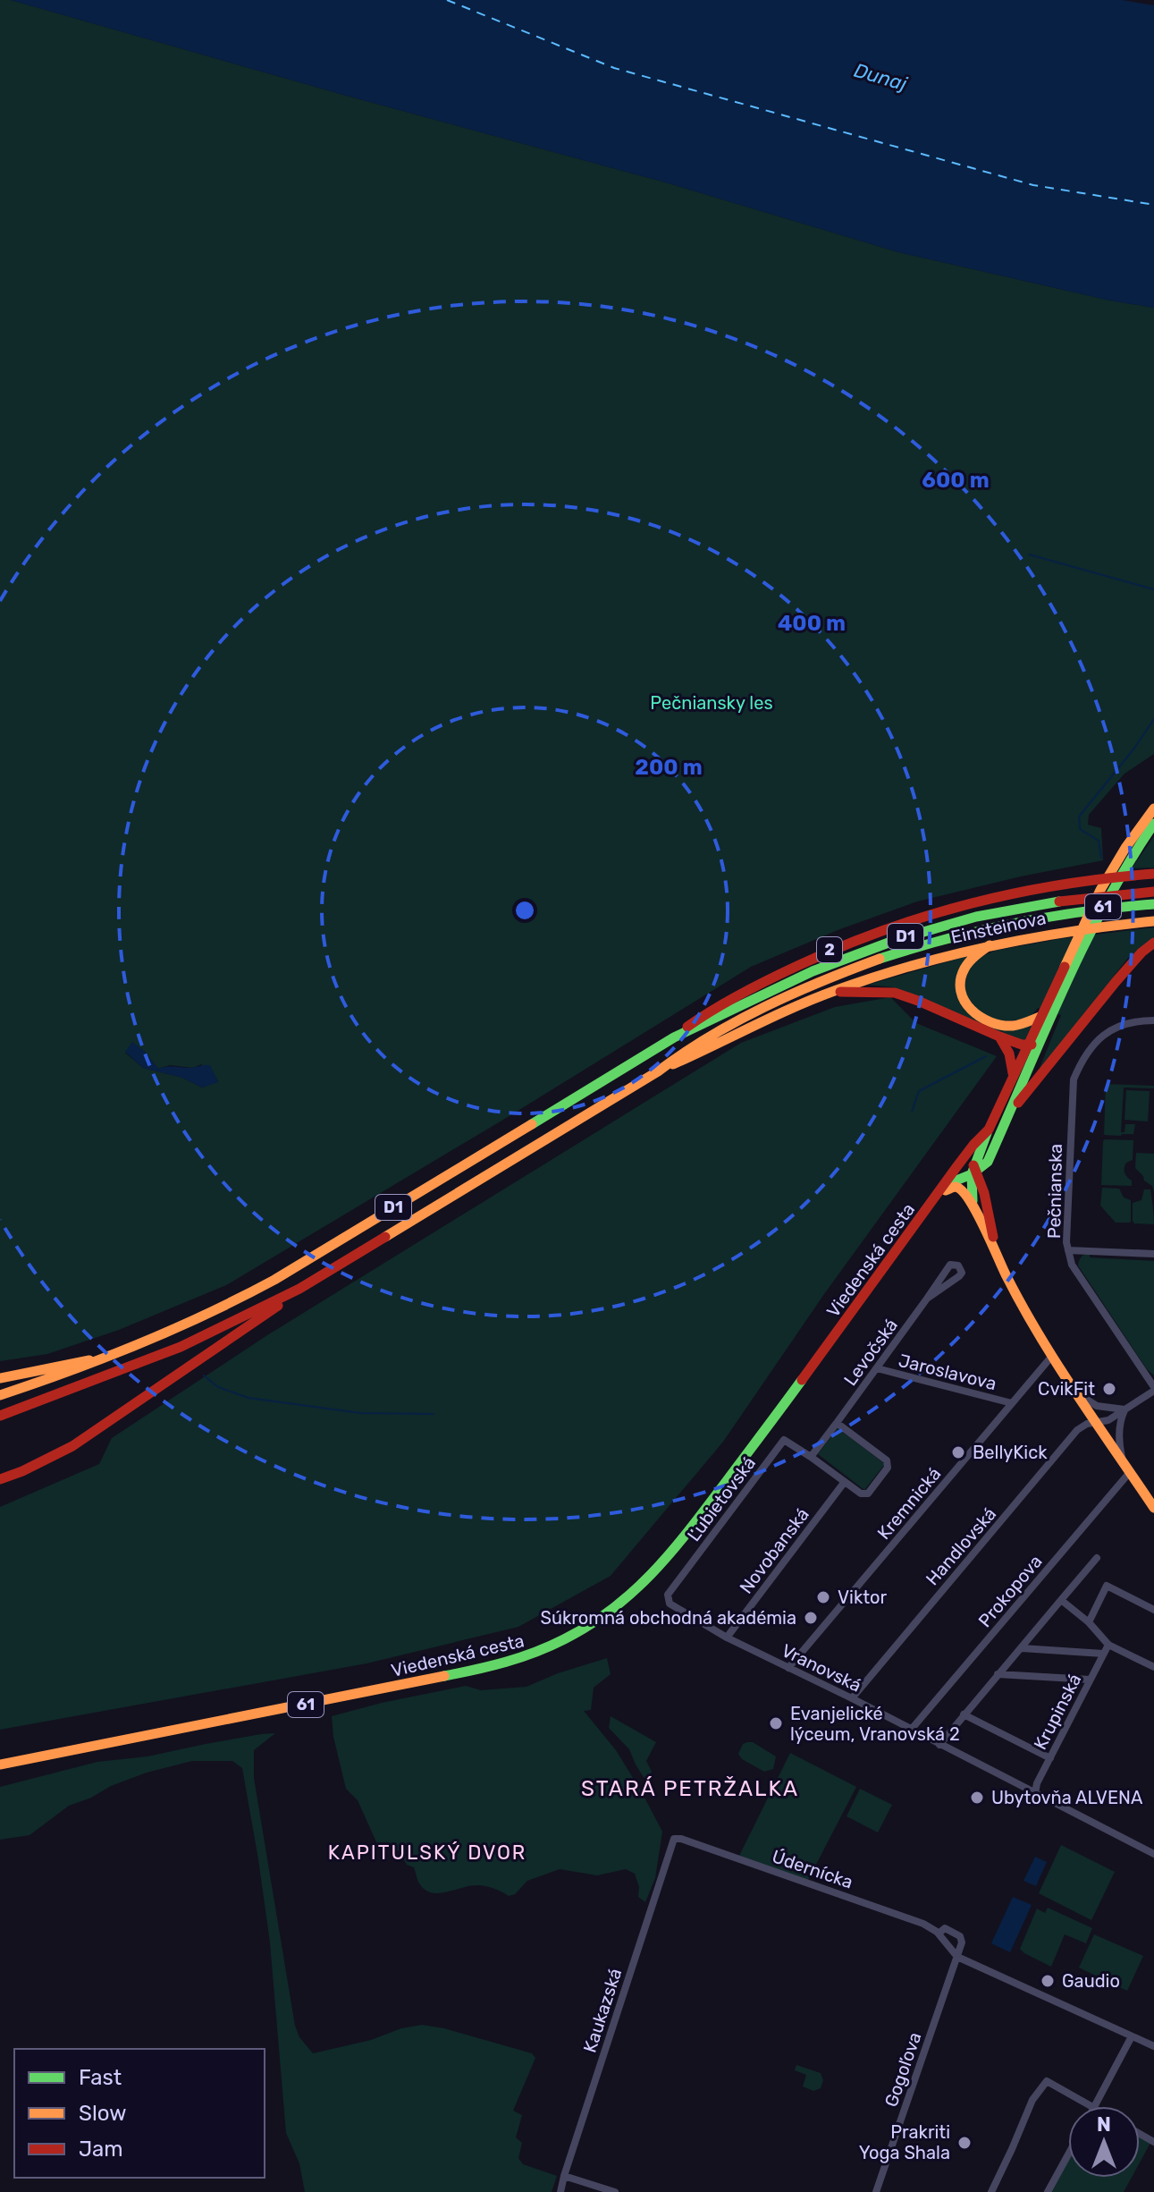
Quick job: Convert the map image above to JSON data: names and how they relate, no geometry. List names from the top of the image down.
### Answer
{
  "streets": {
    "main road": [
      "61",
      "Einsteinova",
      "D1",
      "2",
      "Viedenská cesta"
    ],
    "street": [
      "Pečnianska",
      "Levočská",
      "Jaroslavova",
      "Ľubietovská",
      "Kremnická",
      "Handlovská",
      "Novobanská",
      "Prokopova",
      "Vranovská",
      "Krupinská",
      "Údernícka",
      "Kaukazská",
      "Gogoľova"
    ]
  },
  "crossings": [
    ["Einsteinova", "D1"],
    ["Einsteinova", "2"],
    ["2", "Viedenská cesta"],
    ["Pečnianska", "Handlovská"],
    ["Levočská", "Jaroslavova"],
    ["Levočská", "Ľubietovská"],
    ["Jaroslavova", "Kremnická"],
    ["Ľubietovská", "Vranovská"],
    ["Kremnická", "Vranovská"],
    ["Handlovská", "Vranovská"],
    ["Novobanská", "Vranovská"],
    ["Prokopova", "Vranovská"],
    ["Vranovská", "Krupinská"],
    ["Údernícka", "Kaukazská"],
    ["Údernícka", "Gogoľova"]
  ],
  "districts": ["STARÁ PETRŽALKA", "KAPITULSKÝ DVOR"],
  "water": ["Dunaj"],
  "parks": ["Pečniansky les"],
  "places": [
    "CvikFit",
    "BellyKick",
    "Viktor",
    "Súkromná obchodná akadémia",
    "Evanjelické lýceum, Vranovská 2",
    "Ubytovňa ALVENA",
    "Gaudio",
    "Prakriti Yoga Shala"
  ],
  "legend": ["Fast", "Slow", "Jam"],
  "north": "top",
  "rings": ["600 m", "400 m", "200 m"]
}
